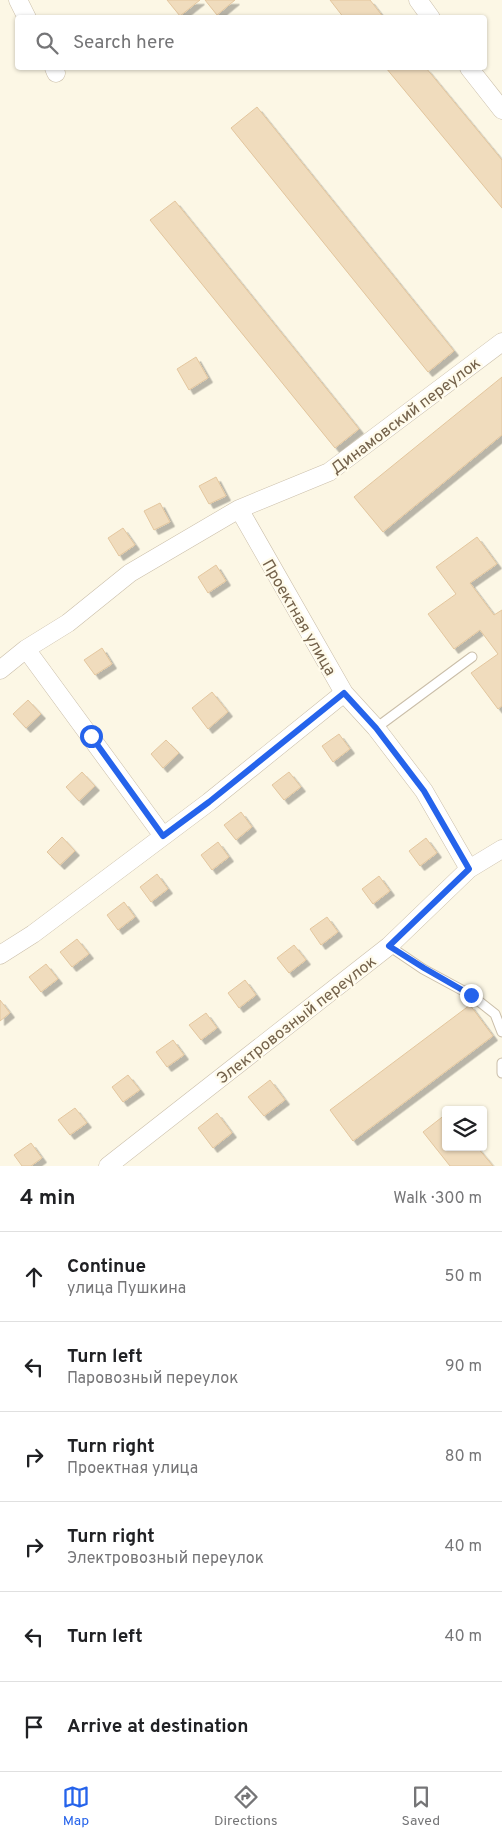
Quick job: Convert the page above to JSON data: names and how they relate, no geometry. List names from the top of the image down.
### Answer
{
  "streets": {
    "street": ["Динамовский переулок", "Проектная улица", "Электровозный переулок"]
  },
  "crossings": [
    ["Динамовский переулок", "Проектная улица"],
    ["Проектная улица", "Электровозный переулок"]
  ],
  "page": {
    "search": "Search here",
    "heading": ["4 min", "Walk · 300 m"],
    "list": [
      ["Continue", "улица Пушкина", "50 m"],
      ["Turn left", "Паровозный переулок", "90 m"],
      ["Turn right", "Проектная улица", "80 m"],
      ["Turn right", "Электровозный переулок", "40 m"],
      ["Turn left", "40 m"],
      "Arrive at destination"
    ],
    "nav": ["Map", "Directions", "Saved"]
  }
}
